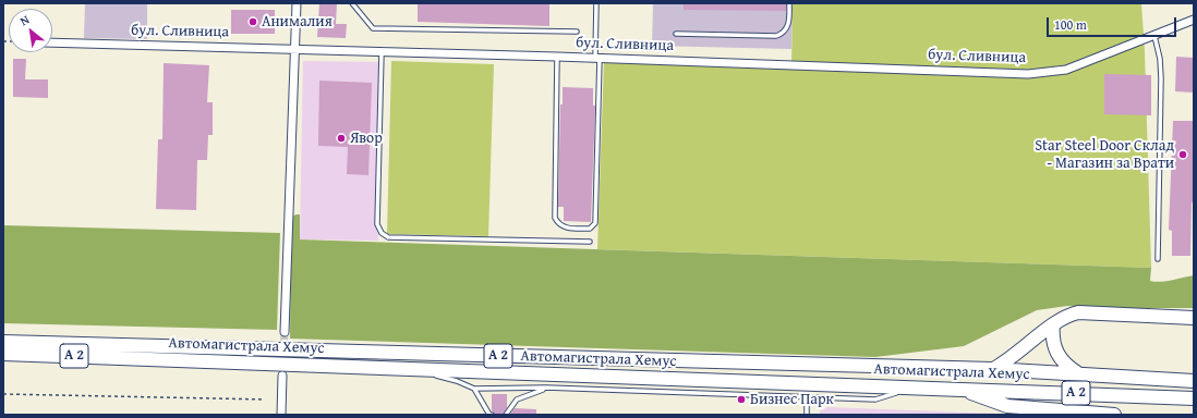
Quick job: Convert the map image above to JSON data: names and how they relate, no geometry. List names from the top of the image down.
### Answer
{
  "streets": {
    "highway": ["Автомагистрала Хемус", "A 2"],
    "street": ["бул. Сливница"]
  },
  "places": [
    "Анималия",
    "Явор",
    "Star Steel Door Склад - Магазин за Врати",
    "Бизнес Парк"
  ],
  "scale_bar": "100 m",
  "north": "top left"
}
